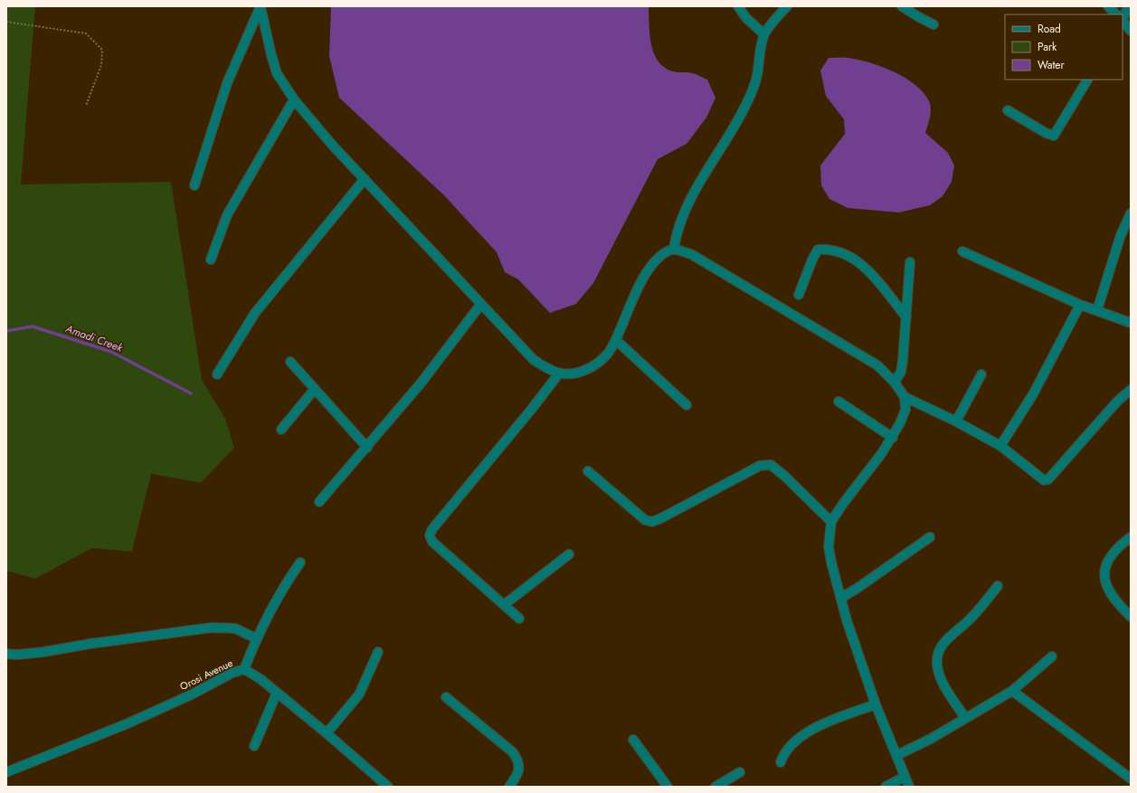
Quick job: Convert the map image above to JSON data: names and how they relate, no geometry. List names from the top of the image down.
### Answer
{
  "streets": {
    "street": ["Orosi Avenue"]
  },
  "water": ["Amadi Creek"],
  "legend": ["Road", "Park", "Water"]
}
